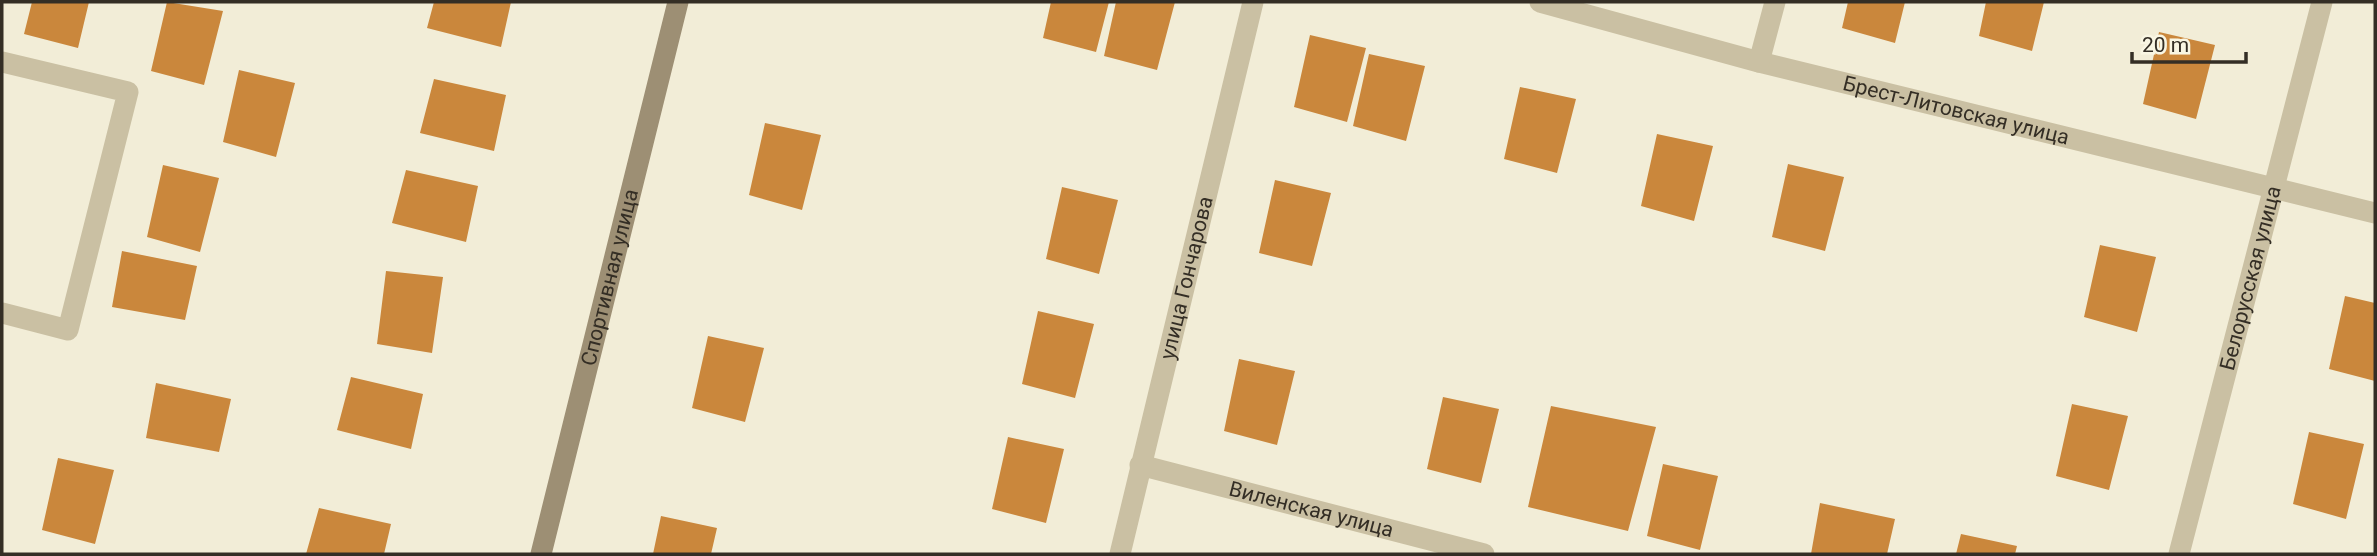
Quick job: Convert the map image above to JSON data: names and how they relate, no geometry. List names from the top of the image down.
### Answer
{
  "streets": {
    "street": [
      "Брест-Литовская улица",
      "Спортивная улица",
      "улица Гончарова",
      "Белорусская улица",
      "Виленская улица"
    ]
  },
  "crossings": [
    ["Брест-Литовская улица", "Белорусская улица"],
    ["улица Гончарова", "Виленская улица"]
  ],
  "scale_bar": "20 m"
}
